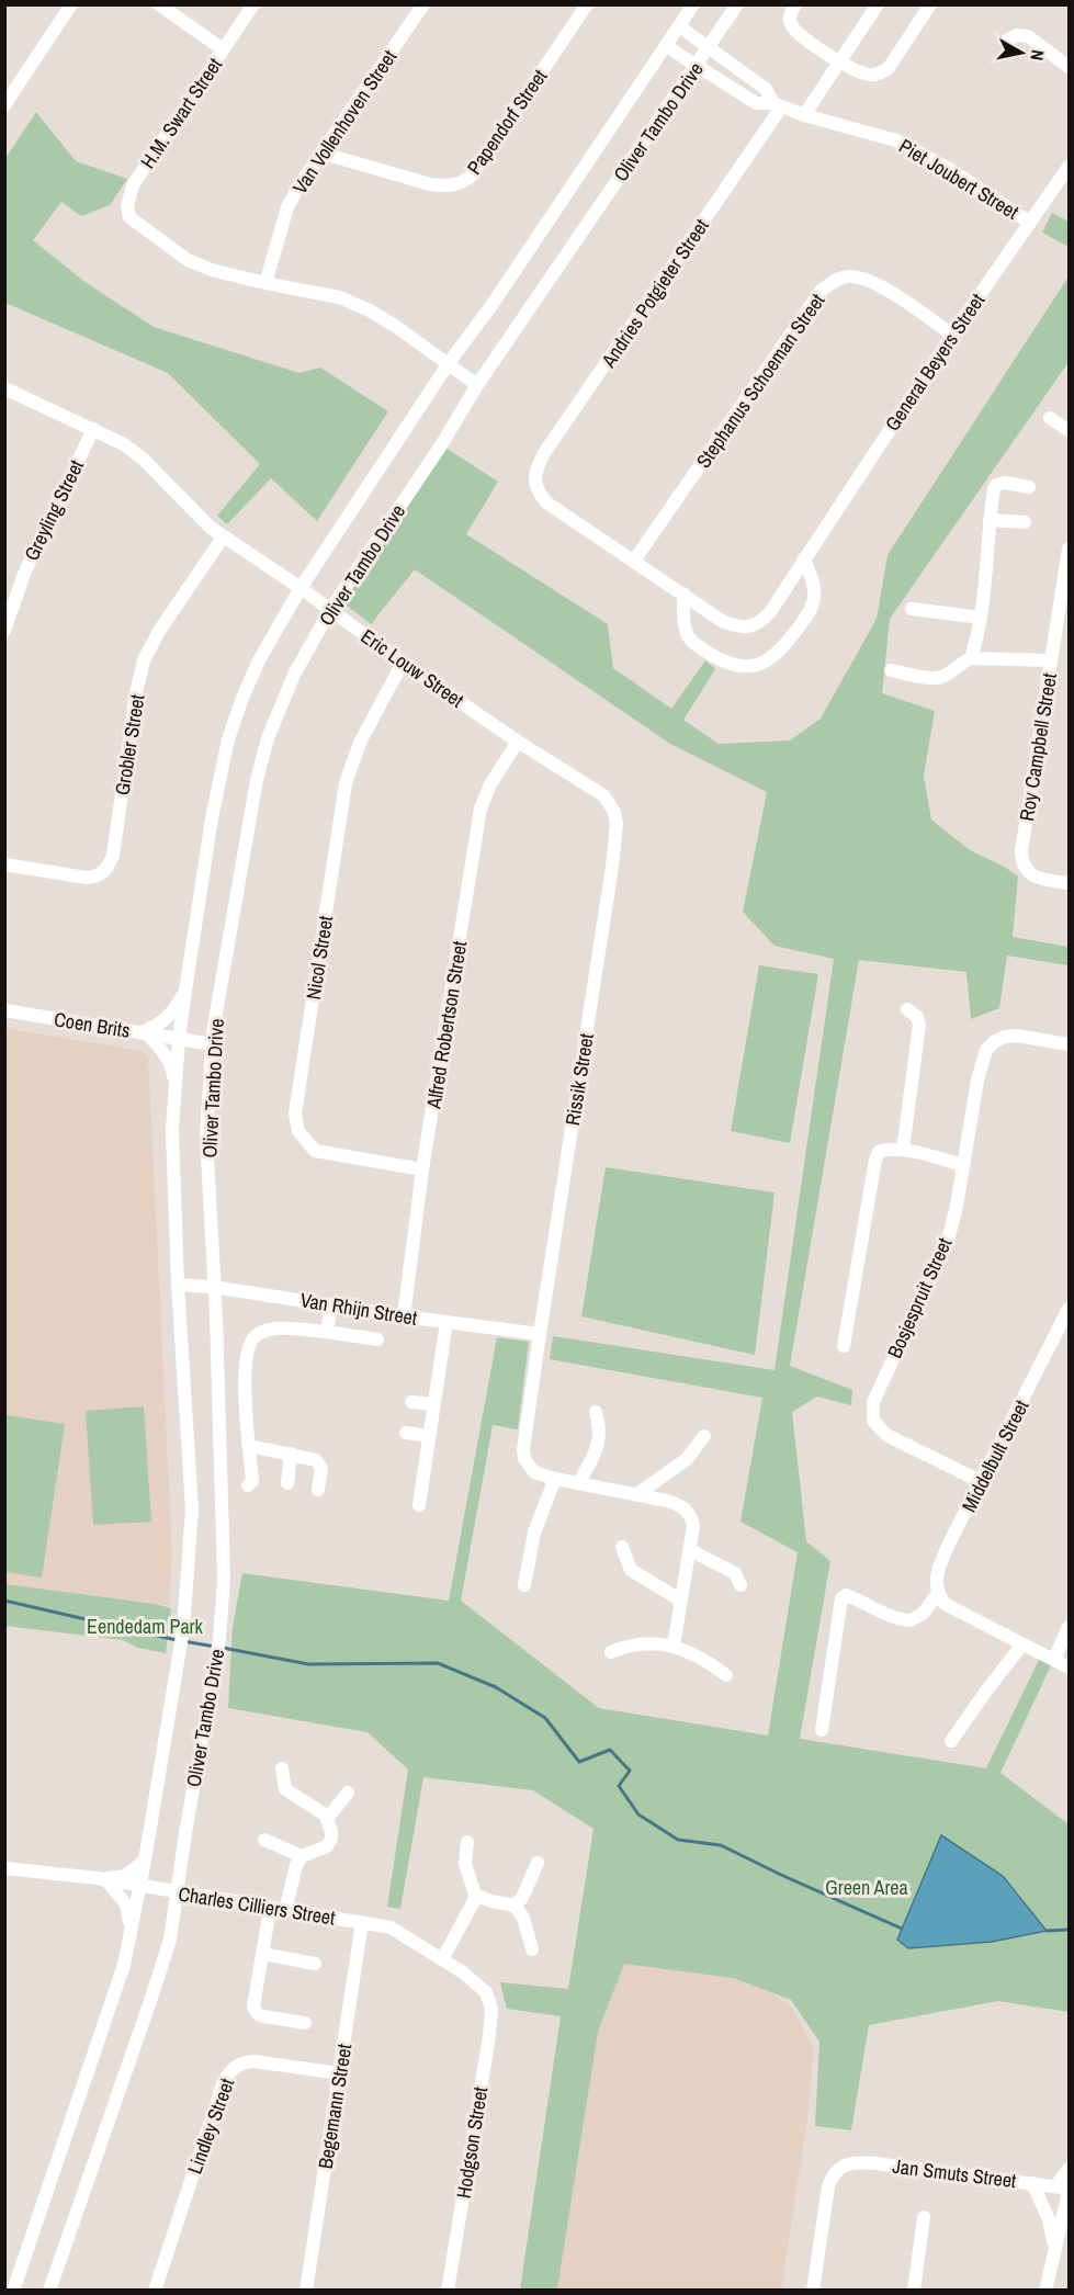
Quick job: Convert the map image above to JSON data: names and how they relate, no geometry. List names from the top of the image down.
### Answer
{
  "streets": {
    "street": [
      "H.M. Swart Street",
      "Van Vollenhoven Street",
      "Papendorf Street",
      "Oliver Tambo Drive",
      "Piet Joubert Street",
      "Andries Potgieter Street",
      "General Beyers Street",
      "Stephanus Schoeman Street",
      "Greyling Street",
      "Eric Louw Street",
      "Grobler Street",
      "Roy Campbell Street",
      "Nicol Street",
      "Coen Brits",
      "Alfred Robertson Street",
      "Rissik Street",
      "Bosjespruit Street",
      "Van Rhijn Street",
      "Middelbult Street",
      "Charles Cilliers Street",
      "Begemann Street",
      "Lindley Street",
      "Hodgson Street",
      "Jan Smuts Street"
    ]
  },
  "crossings": [
    ["H.M. Swart Street", "Van Vollenhoven Street"],
    ["Van Vollenhoven Street", "Papendorf Street"],
    ["Oliver Tambo Drive", "Piet Joubert Street"],
    ["Oliver Tambo Drive", "Eric Louw Street"],
    ["Oliver Tambo Drive", "Coen Brits"],
    ["Oliver Tambo Drive", "Van Rhijn Street"],
    ["Oliver Tambo Drive", "Charles Cilliers Street"],
    ["Piet Joubert Street", "Andries Potgieter Street"],
    ["Piet Joubert Street", "General Beyers Street"],
    ["Andries Potgieter Street", "Stephanus Schoeman Street"],
    ["General Beyers Street", "Stephanus Schoeman Street"],
    ["Greyling Street", "Eric Louw Street"],
    ["Eric Louw Street", "Grobler Street"],
    ["Eric Louw Street", "Nicol Street"],
    ["Eric Louw Street", "Alfred Robertson Street"],
    ["Eric Louw Street", "Rissik Street"],
    ["Nicol Street", "Alfred Robertson Street"],
    ["Alfred Robertson Street", "Van Rhijn Street"],
    ["Rissik Street", "Van Rhijn Street"],
    ["Bosjespruit Street", "Middelbult Street"],
    ["Charles Cilliers Street", "Begemann Street"],
    ["Charles Cilliers Street", "Hodgson Street"],
    ["Begemann Street", "Lindley Street"]
  ],
  "parks": ["Eendedam Park", "Green Area"],
  "north": "right"
}
